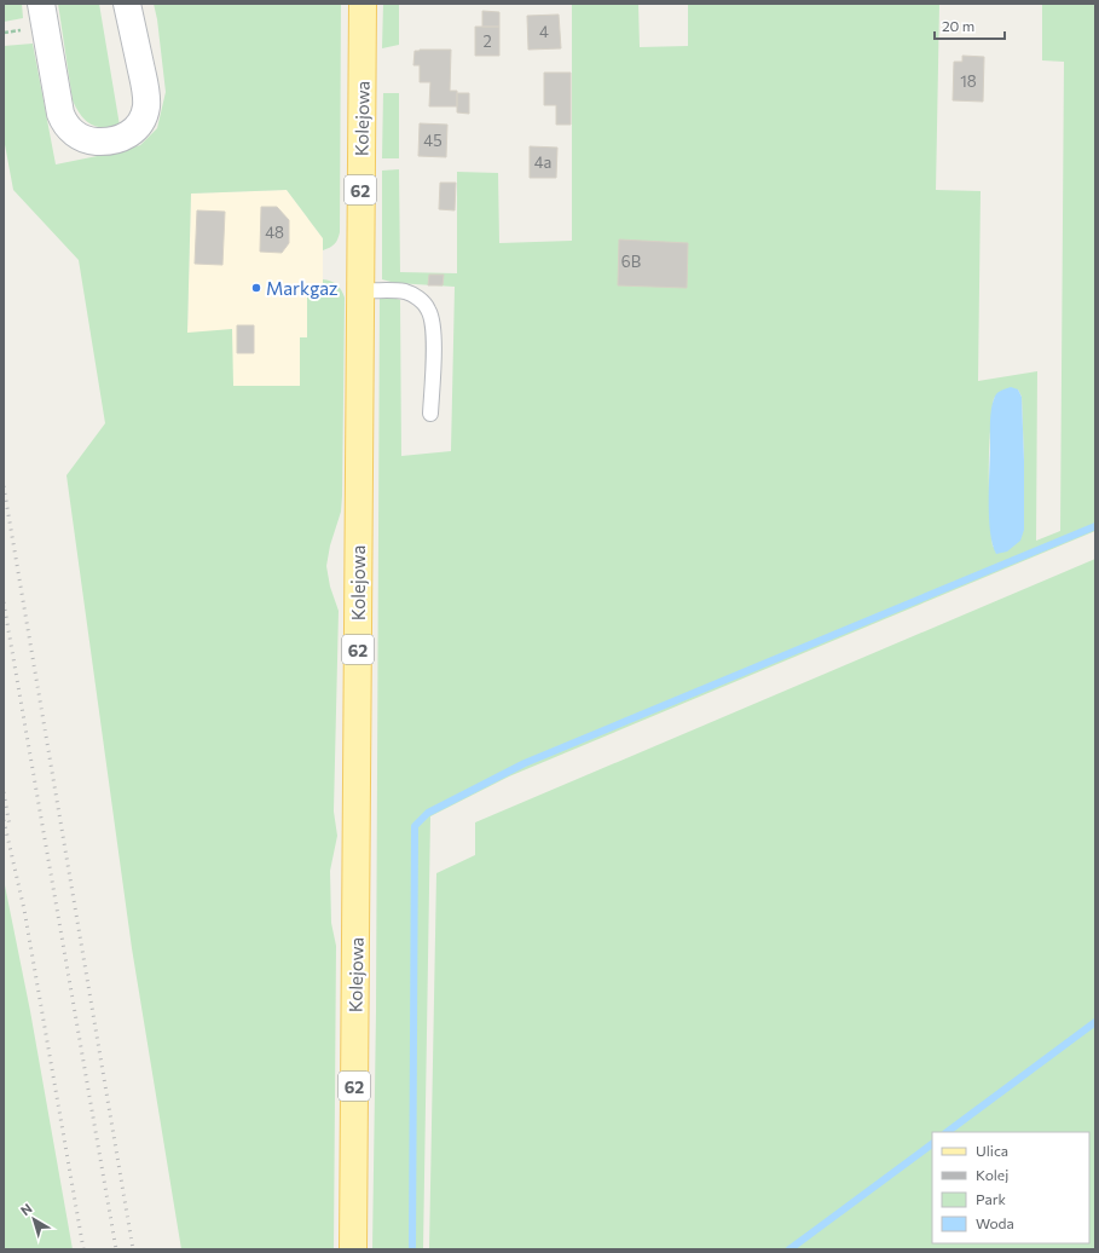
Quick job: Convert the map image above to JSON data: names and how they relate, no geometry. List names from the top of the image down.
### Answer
{
  "streets": {
    "main road": ["Kolejowa", "62"]
  },
  "places": ["Markgaz"],
  "house_numbers": [
    "4",
    "2",
    "18",
    "45",
    "4a",
    "48",
    "6B"
  ],
  "legend": [
    "Ulica",
    "Kolej",
    "Park",
    "Woda"
  ],
  "scale_bar": "20 m",
  "north": "top left"
}
